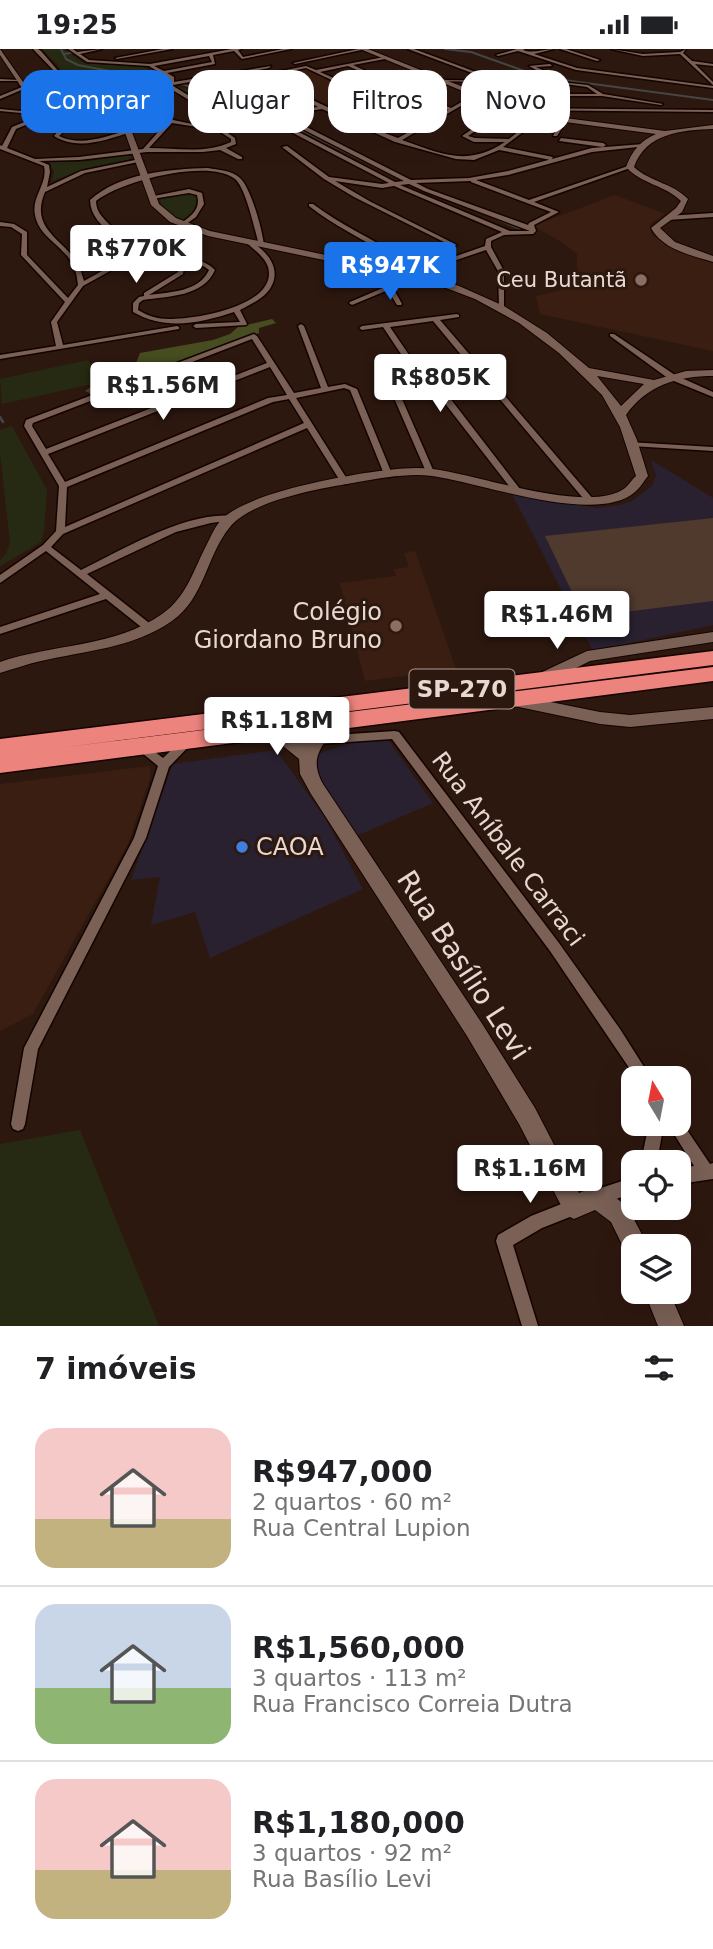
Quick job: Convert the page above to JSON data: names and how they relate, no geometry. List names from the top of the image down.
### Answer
{
  "streets": {
    "highway": ["SP-270"],
    "main road": ["Rua Basílio Levi"],
    "street": ["Rua Aníbale Carraci"]
  },
  "crossings": [
    ["SP-270", "Rua Aníbale Carraci"],
    ["SP-270", "Rua Basílio Levi"],
    ["Rua Aníbale Carraci", "Rua Basílio Levi"]
  ],
  "places": ["Ceu Butantã", "Colégio Giordano Bruno", "CAOA"],
  "north": "top",
  "page": {
    "status": "19:25",
    "chip": [
      "Comprar",
      "Alugar",
      "Filtros",
      "Novo"
    ],
    "price": [
      "R$770K",
      "R$947K",
      "R$805K",
      "R$1.56M",
      "R$1.46M",
      "R$1.18M",
      "R$1.16M"
    ],
    "heading": "7 imóveis",
    "list": [
      {
        "name": "R$947,000",
        "note": "2 quartos · 60 m² · Rua Central Lupion"
      },
      {
        "name": "R$1,560,000",
        "note": "3 quartos · 113 m² · Rua Francisco Correia Dutra"
      },
      {
        "name": "R$1,180,000",
        "note": "3 quartos · 92 m² · Rua Basílio Levi"
      }
    ]
  }
}
